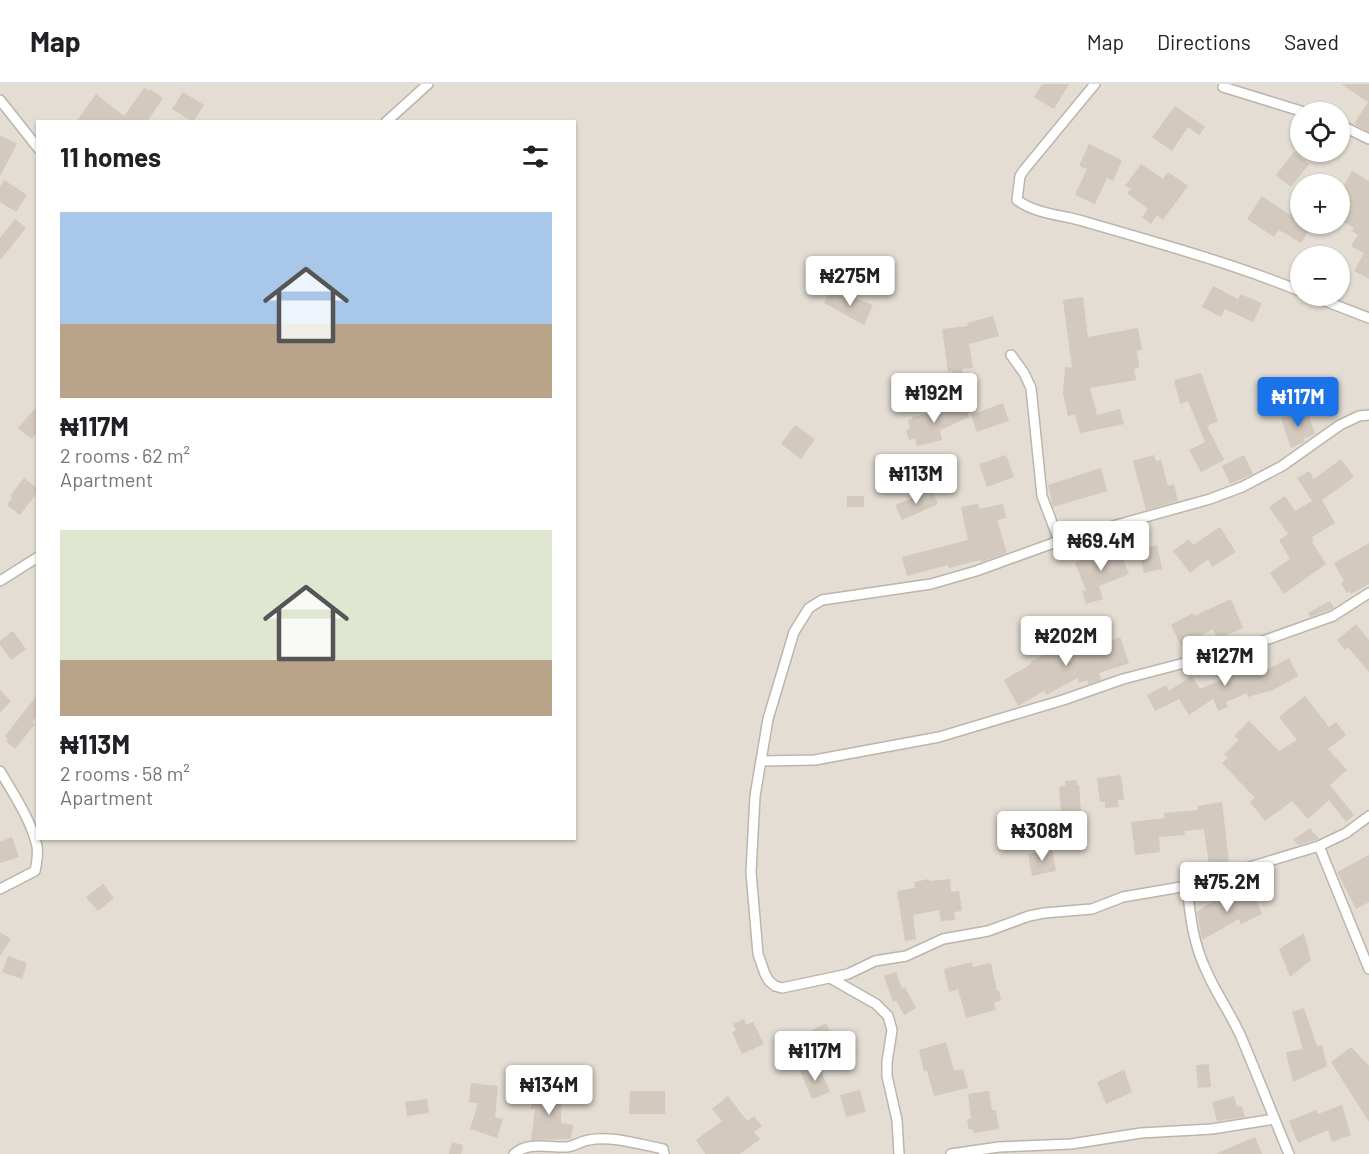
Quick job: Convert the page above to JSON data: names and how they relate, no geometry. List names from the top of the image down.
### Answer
{
  "page": {
    "header": "Map",
    "nav": ["Map", "Directions", "Saved"],
    "map_buttons": ["+", "−"],
    "heading": "11 homes",
    "list": [
      {
        "name": "₦117M",
        "note": "2 rooms · 62 m² · Apartment"
      },
      {
        "name": "₦113M",
        "note": "2 rooms · 58 m² · Apartment"
      }
    ],
    "price": [
      "₦275M",
      "₦192M",
      "₦117M",
      "₦113M",
      "₦69.4M",
      "₦202M",
      "₦127M",
      "₦308M",
      "₦75.2M",
      "₦117M",
      "₦134M"
    ]
  }
}
